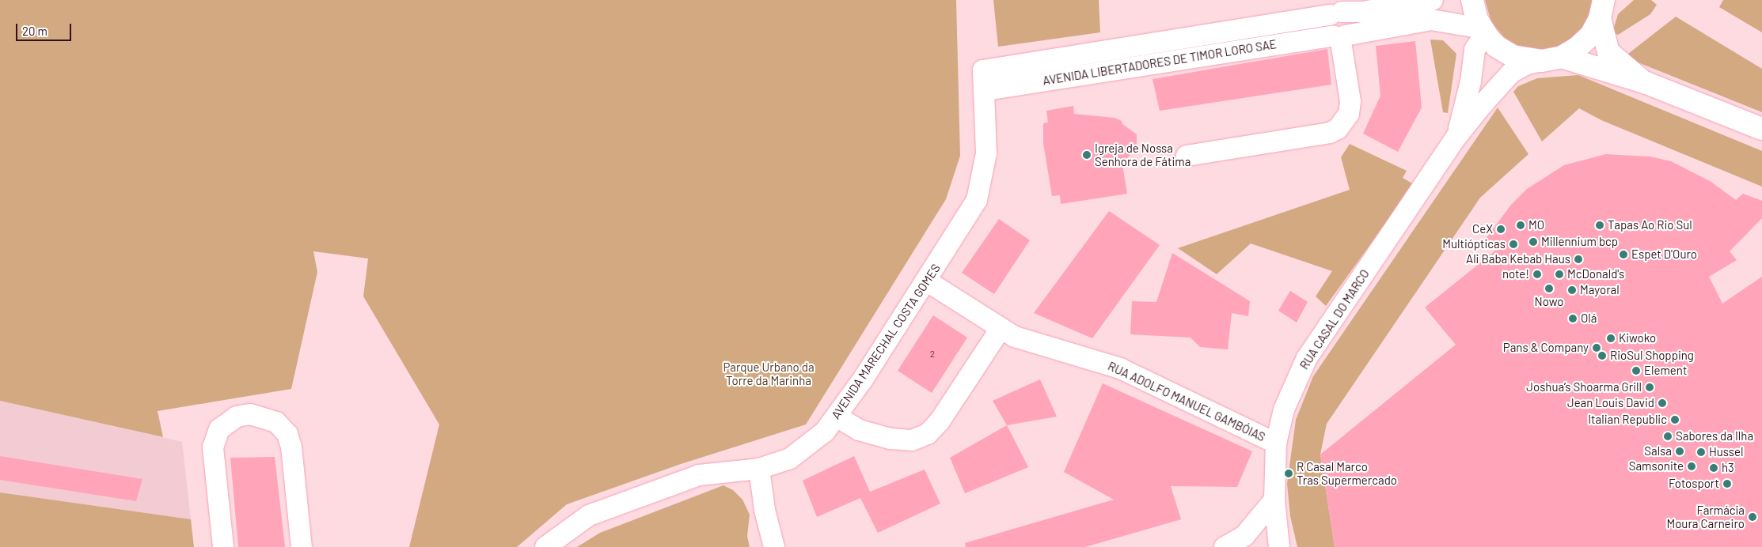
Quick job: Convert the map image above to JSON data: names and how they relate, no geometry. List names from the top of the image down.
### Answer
{
  "streets": {
    "street": [
      "AVENIDA LIBERTADORES DE TIMOR LORO SAE",
      "RUA CASAL DO MARCO",
      "AVENIDA MARECHAL COSTA GOMES",
      "RUA ADOLFO MANUEL GAMBÓIAS"
    ]
  },
  "crossings": [
    ["AVENIDA LIBERTADORES DE TIMOR LORO SAE", "RUA CASAL DO MARCO"],
    ["AVENIDA LIBERTADORES DE TIMOR LORO SAE", "AVENIDA MARECHAL COSTA GOMES"],
    ["RUA CASAL DO MARCO", "RUA ADOLFO MANUEL GAMBÓIAS"],
    ["AVENIDA MARECHAL COSTA GOMES", "RUA ADOLFO MANUEL GAMBÓIAS"]
  ],
  "parks": ["Parque Urbano da Torre da Marinha"],
  "places": [
    "Igreja de Nossa Senhora de Fátima",
    "MO",
    "Tapas Ao Rio Sul",
    "CeX",
    "Millennium bcp",
    "Multiópticas",
    "Espet D'Ouro",
    "Ali Baba Kebab Haus",
    "note!",
    "McDonald's",
    "Nowo",
    "Mayoral",
    "Olá",
    "Kiwoko",
    "Pans & Company",
    "RioSul Shopping",
    "Element",
    "Joshua’s Shoarma Grill",
    "Jean Louis David",
    "Italian Republic",
    "Sabores da Ilha",
    "Salsa",
    "Hussel",
    "Samsonite",
    "h3",
    "R Casal Marco Tras Supermercado",
    "Fotosport",
    "Farmácia Moura Carneiro"
  ],
  "house_numbers": ["2"],
  "scale_bar": "20 m"
}
